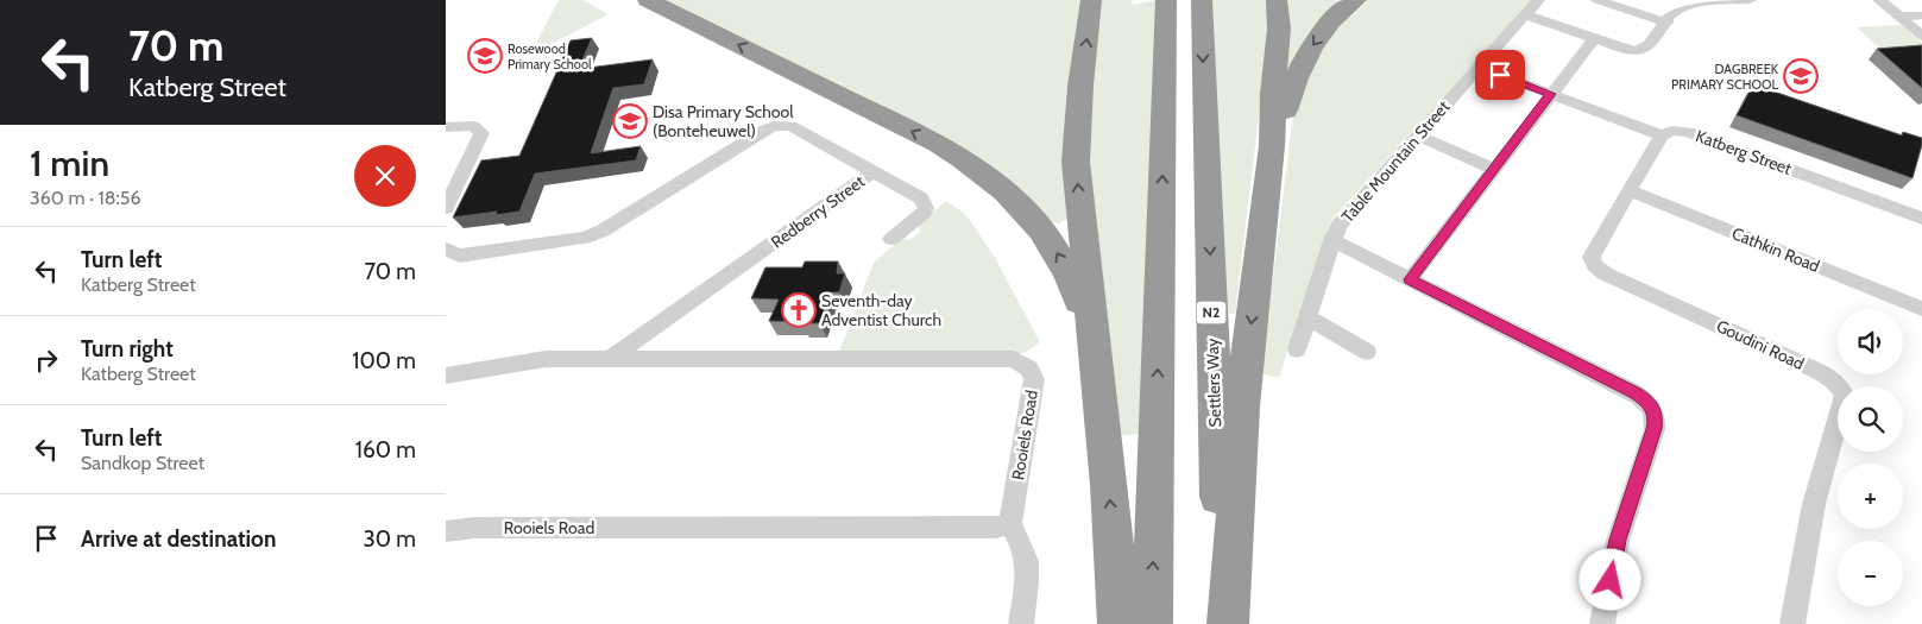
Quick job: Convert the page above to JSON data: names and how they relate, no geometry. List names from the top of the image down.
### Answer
{
  "streets": {
    "highway": ["N2", "Settlers Way"],
    "street": [
      "Katberg Street",
      "Table Mountain Street",
      "Redberry Street",
      "Cathkin Road",
      "Goudini Road",
      "Rooiels Road"
    ]
  },
  "crossings": [
    ["Katberg Street", "Table Mountain Street"],
    ["Katberg Street", "Goudini Road"],
    ["Redberry Street", "Rooiels Road"],
    ["Cathkin Road", "Goudini Road"]
  ],
  "places": {
    "school or university": ["Rosewood Primary School", "DAGBREEK PRIMARY SCHOOL", "Disa Primary School (Bonteheuwel)"],
    "church": ["Seventh-day Adventist Church"]
  },
  "page": {
    "turn": ["70 m", "Katberg Street"],
    "heading": ["1 min", "360 m · 18:56"],
    "list": [
      {
        "name": "Turn left",
        "note": "Katberg Street",
        "value": "70 m"
      },
      {
        "name": "Turn right",
        "note": "Katberg Street",
        "value": "100 m"
      },
      {
        "name": "Turn left",
        "note": "Sandkop Street",
        "value": "160 m"
      },
      {
        "name": "Arrive at destination",
        "value": "30 m"
      }
    ],
    "map_buttons": ["+", "−"]
  }
}
